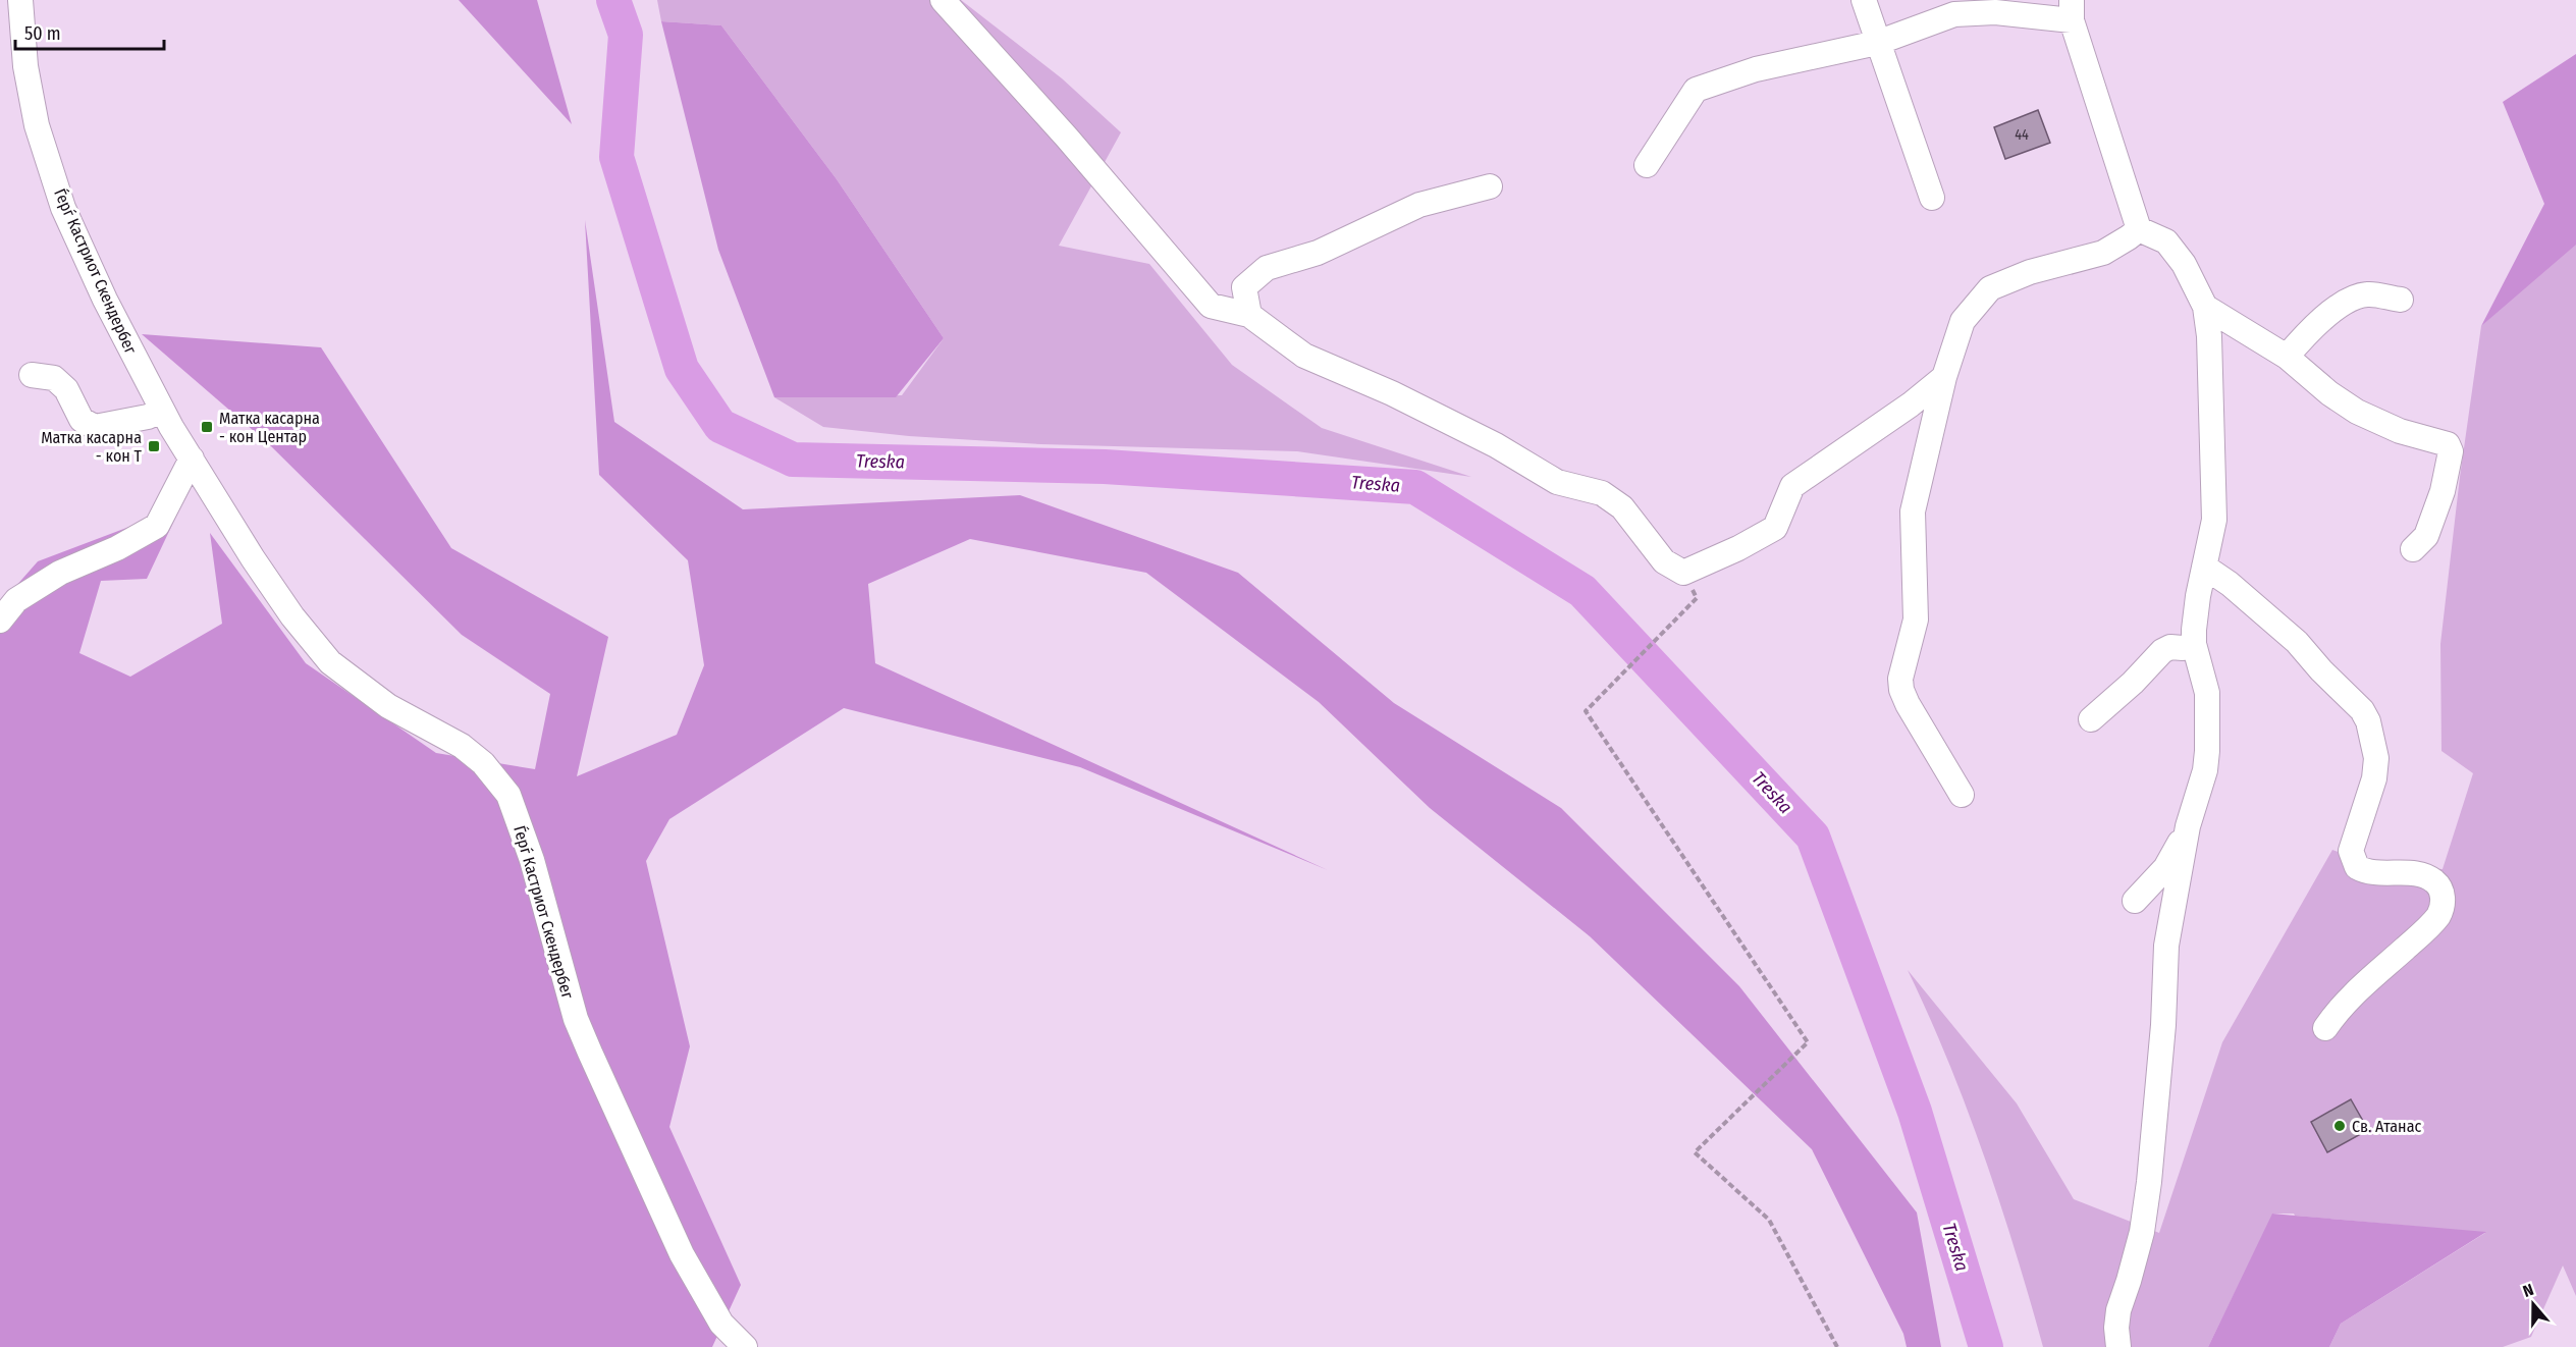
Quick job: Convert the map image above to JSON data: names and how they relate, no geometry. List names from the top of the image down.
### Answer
{
  "streets": {
    "street": ["Ѓерѓ Кастриот Скендербег"]
  },
  "water": ["Treska"],
  "places": {
    "transit": ["Матка касарна - кон Центар", "Матка касарна - кон Т"],
    "other": ["Св. Атанас"]
  },
  "house_numbers": ["44"],
  "scale_bar": "50 m",
  "north": "top"
}
